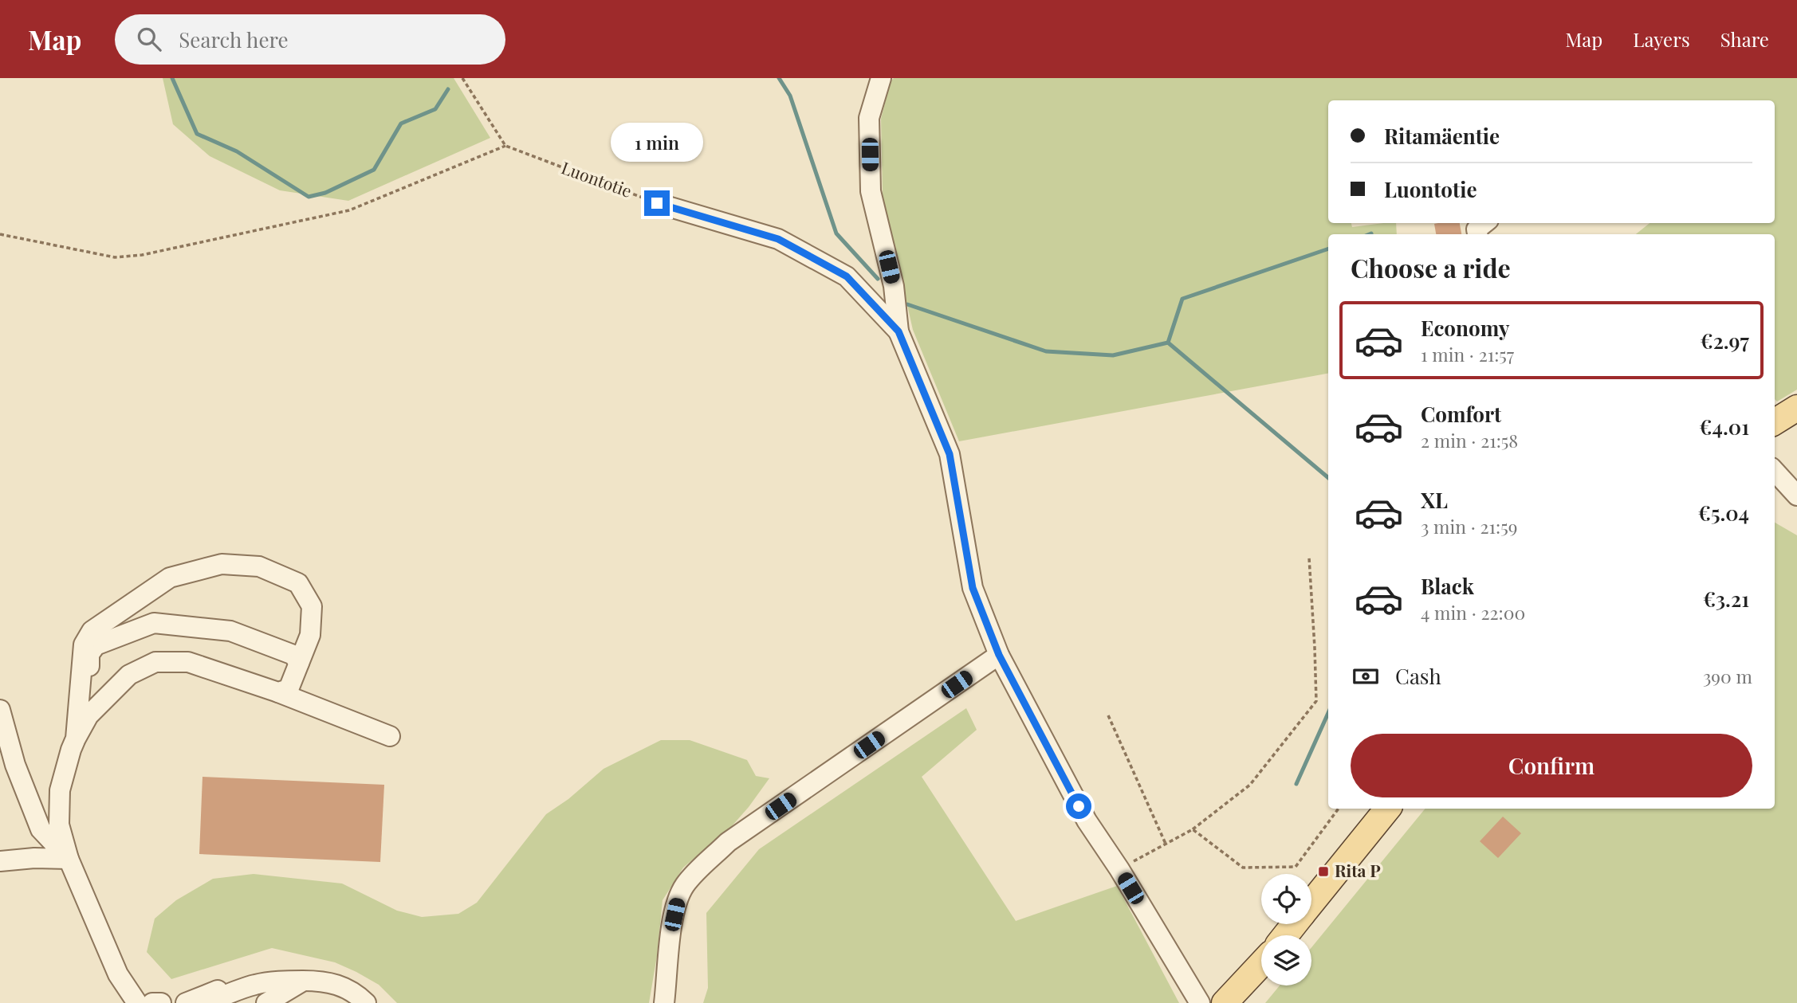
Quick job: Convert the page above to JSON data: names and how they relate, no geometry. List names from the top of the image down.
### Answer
{
  "streets": {
    "path": ["Luontotie"]
  },
  "places": {
    "transit": ["Rita P"]
  },
  "page": {
    "header": "Map",
    "search": "Search here",
    "nav": ["Map", "Layers", "Share"],
    "banner": ["Ritamäentie", "Luontotie"],
    "bubble": "1 min",
    "heading": "Choose a ride",
    "list": [
      {
        "name": "Economy",
        "note": "1 min · 21:57",
        "value": "€2.97"
      },
      {
        "name": "Comfort",
        "note": "2 min · 21:58",
        "value": "€4.01"
      },
      {
        "name": "XL",
        "note": "3 min · 21:59",
        "value": "€5.04"
      },
      {
        "name": "Black",
        "note": "4 min · 22:00",
        "value": "€3.21"
      }
    ],
    "pay": ["Cash", "390 m"],
    "buttons": "Confirm"
  }
}
